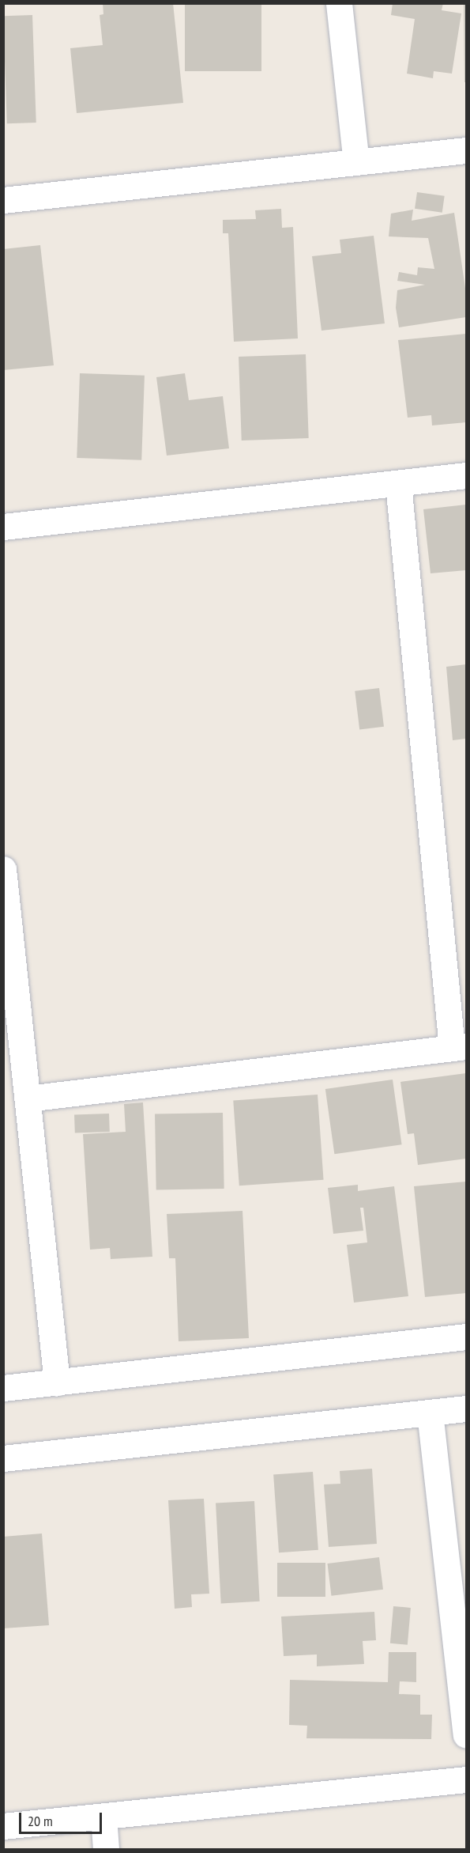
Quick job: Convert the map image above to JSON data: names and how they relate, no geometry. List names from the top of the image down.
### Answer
{
  "scale_bar": "20 m"
}
